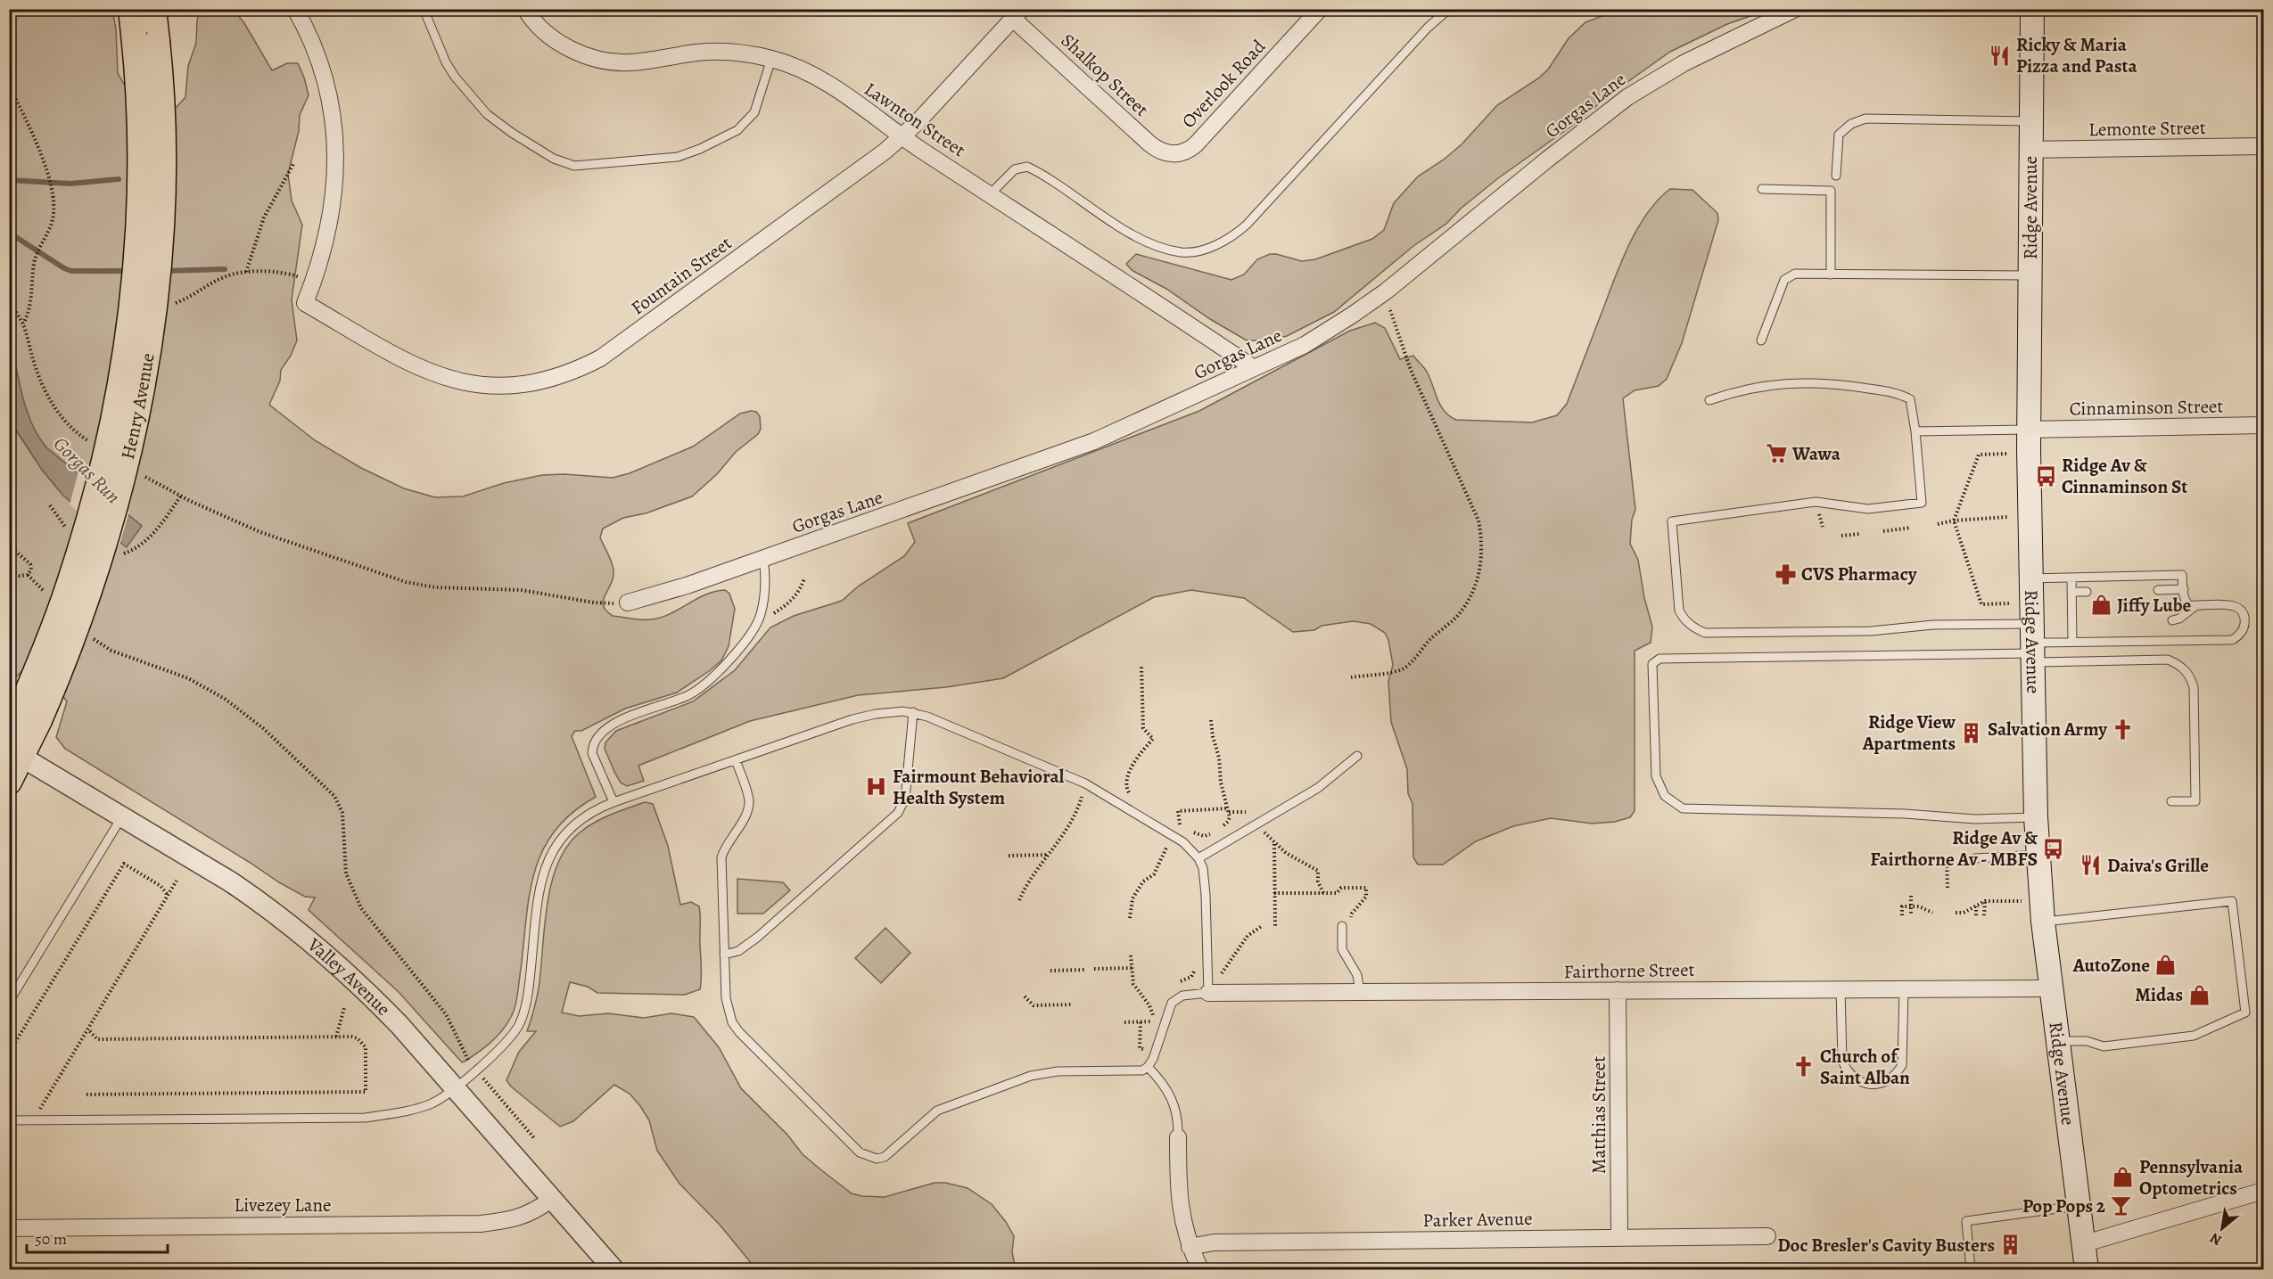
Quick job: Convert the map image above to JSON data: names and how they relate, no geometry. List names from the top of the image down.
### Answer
{
  "streets": {
    "main road": ["Ridge Avenue", "Henry Avenue"],
    "street": [
      "Shalkop Street",
      "Overlook Road",
      "Gorgas Lane",
      "Lawnton Street",
      "Lemonte Street",
      "Fountain Street",
      "Cinnaminson Street",
      "Fairthorne Street",
      "Valley Avenue",
      "Matthias Street",
      "Livezey Lane",
      "Parker Avenue"
    ]
  },
  "crossings": [
    ["Shalkop Street", "Overlook Road"],
    ["Shalkop Street", "Fountain Street"],
    ["Gorgas Lane", "Lawnton Street"],
    ["Lawnton Street", "Fountain Street"],
    ["Lemonte Street", "Ridge Avenue"],
    ["Ridge Avenue", "Cinnaminson Street"],
    ["Ridge Avenue", "Fairthorne Street"],
    ["Henry Avenue", "Valley Avenue"],
    ["Fairthorne Street", "Matthias Street"],
    ["Valley Avenue", "Livezey Lane"],
    ["Matthias Street", "Parker Avenue"]
  ],
  "water": ["Gorgas Run"],
  "places": {
    "restaurant": ["Ricky & Maria Pizza and Pasta", "Daiva's Grille"],
    "supermarket": ["Wawa"],
    "bus stop": ["Ridge Av & Cinnaminson St", "Ridge Av & Fairthorne Av - MBFS"],
    "pharmacy": ["CVS Pharmacy"],
    "shop": [
      "Jiffy Lube",
      "AutoZone",
      "Midas",
      "Pennsylvania Optometrics"
    ],
    "church": ["Salvation Army", "Church of Saint Alban"],
    "building": ["Ridge View Apartments", "Doc Bresler's Cavity Busters"],
    "hospital": ["Fairmount Behavioral Health System"],
    "bar": ["Pop Pops 2"]
  },
  "scale_bar": "50 m",
  "north": "bottom left"
}
